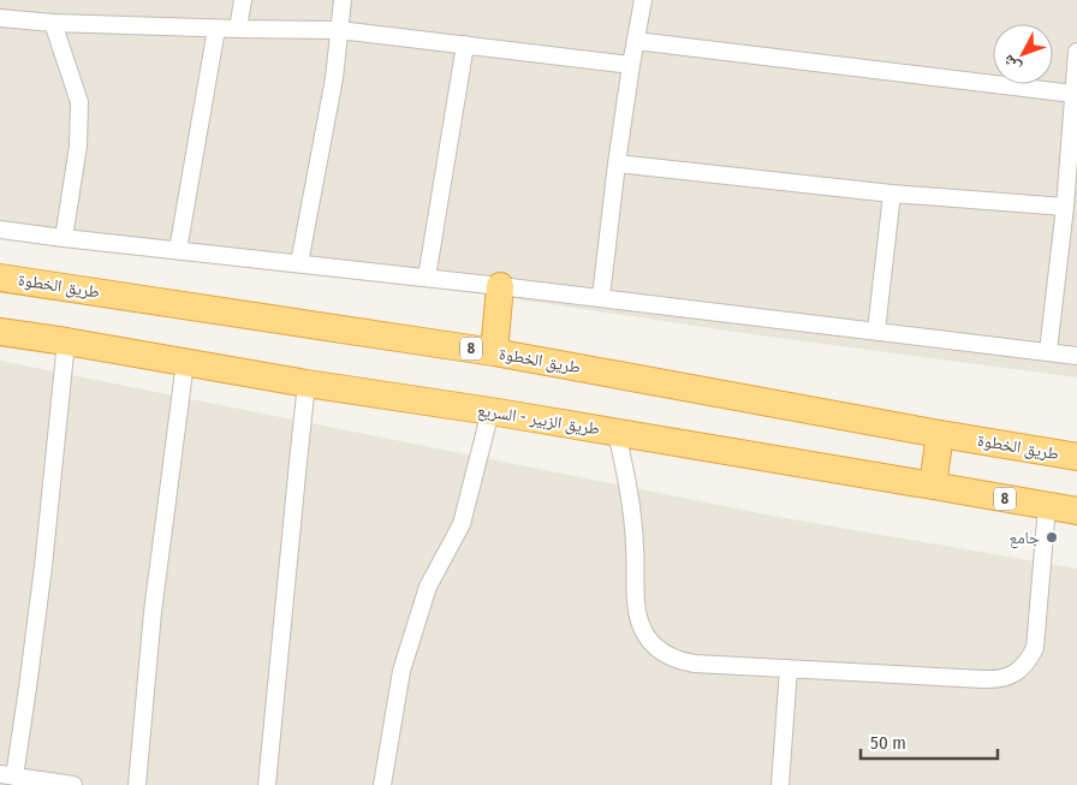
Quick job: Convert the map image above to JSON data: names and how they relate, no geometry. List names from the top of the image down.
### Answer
{
  "streets": {
    "highway": ["طريق الخطوة", "8", "طريق الزبير - السريع"]
  },
  "places": ["جامع"],
  "scale_bar": "50 m",
  "north": "bottom left"
}
